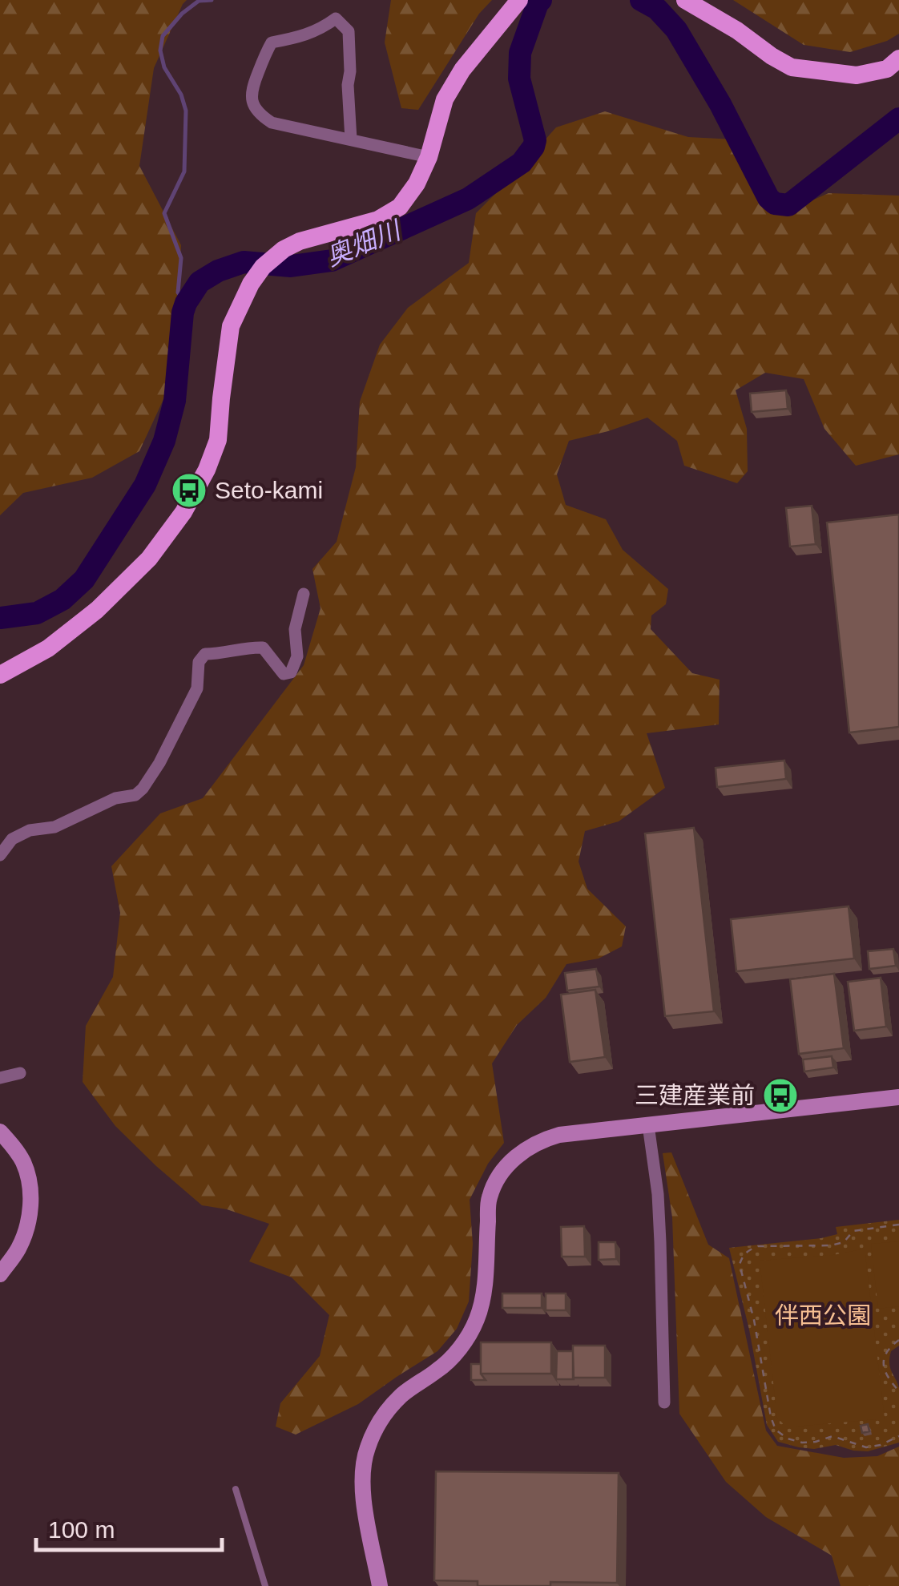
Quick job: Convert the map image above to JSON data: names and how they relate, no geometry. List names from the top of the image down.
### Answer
{
  "water": ["奥畑川"],
  "parks": ["伴西公園"],
  "places": {
    "bus stop": ["Seto-kami", "三建産業前"]
  },
  "scale_bar": "100 m"
}
